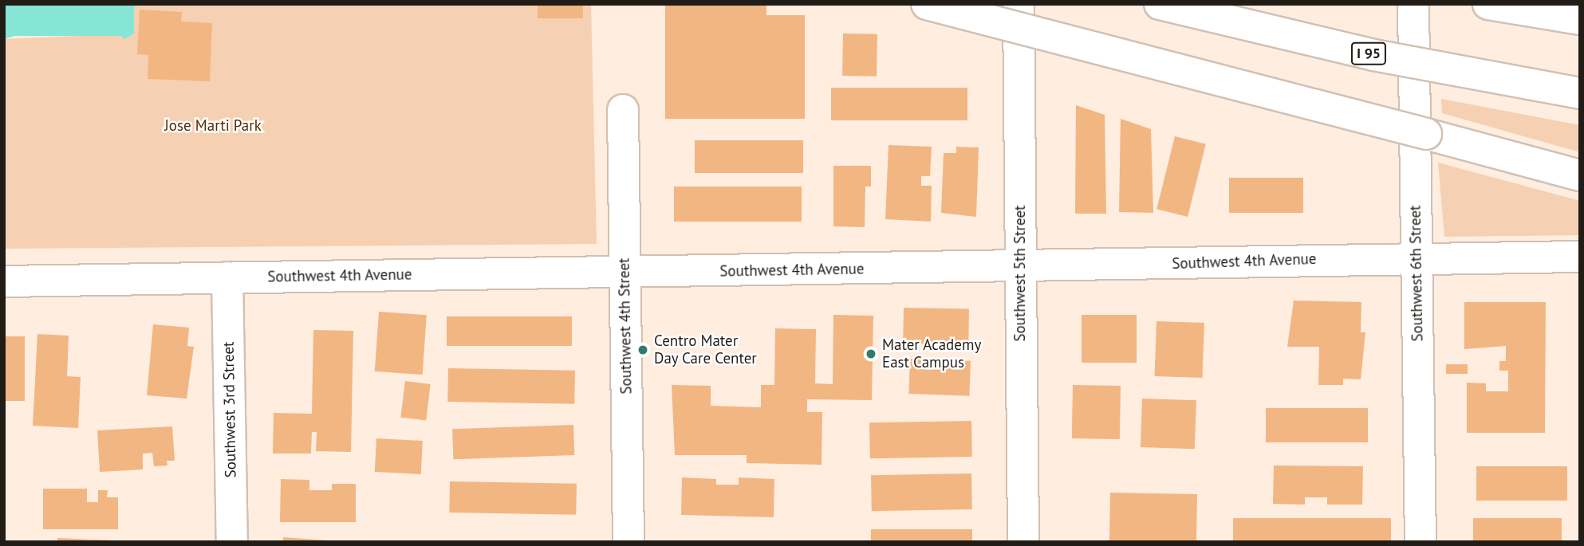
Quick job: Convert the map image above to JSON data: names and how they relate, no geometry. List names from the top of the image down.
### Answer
{
  "streets": {
    "main road": [
      "I 95",
      "Southwest 4th Avenue",
      "Southwest 5th Street",
      "Southwest 6th Street",
      "Southwest 4th Street",
      "Southwest 3rd Street"
    ]
  },
  "crossings": [
    ["Southwest 4th Avenue", "Southwest 5th Street"],
    ["Southwest 4th Avenue", "Southwest 6th Street"],
    ["Southwest 4th Avenue", "Southwest 4th Street"],
    ["Southwest 4th Avenue", "Southwest 3rd Street"]
  ],
  "parks": ["Jose Marti Park"],
  "places": ["Centro Mater Day Care Center", "Mater Academy East Campus"]
}
